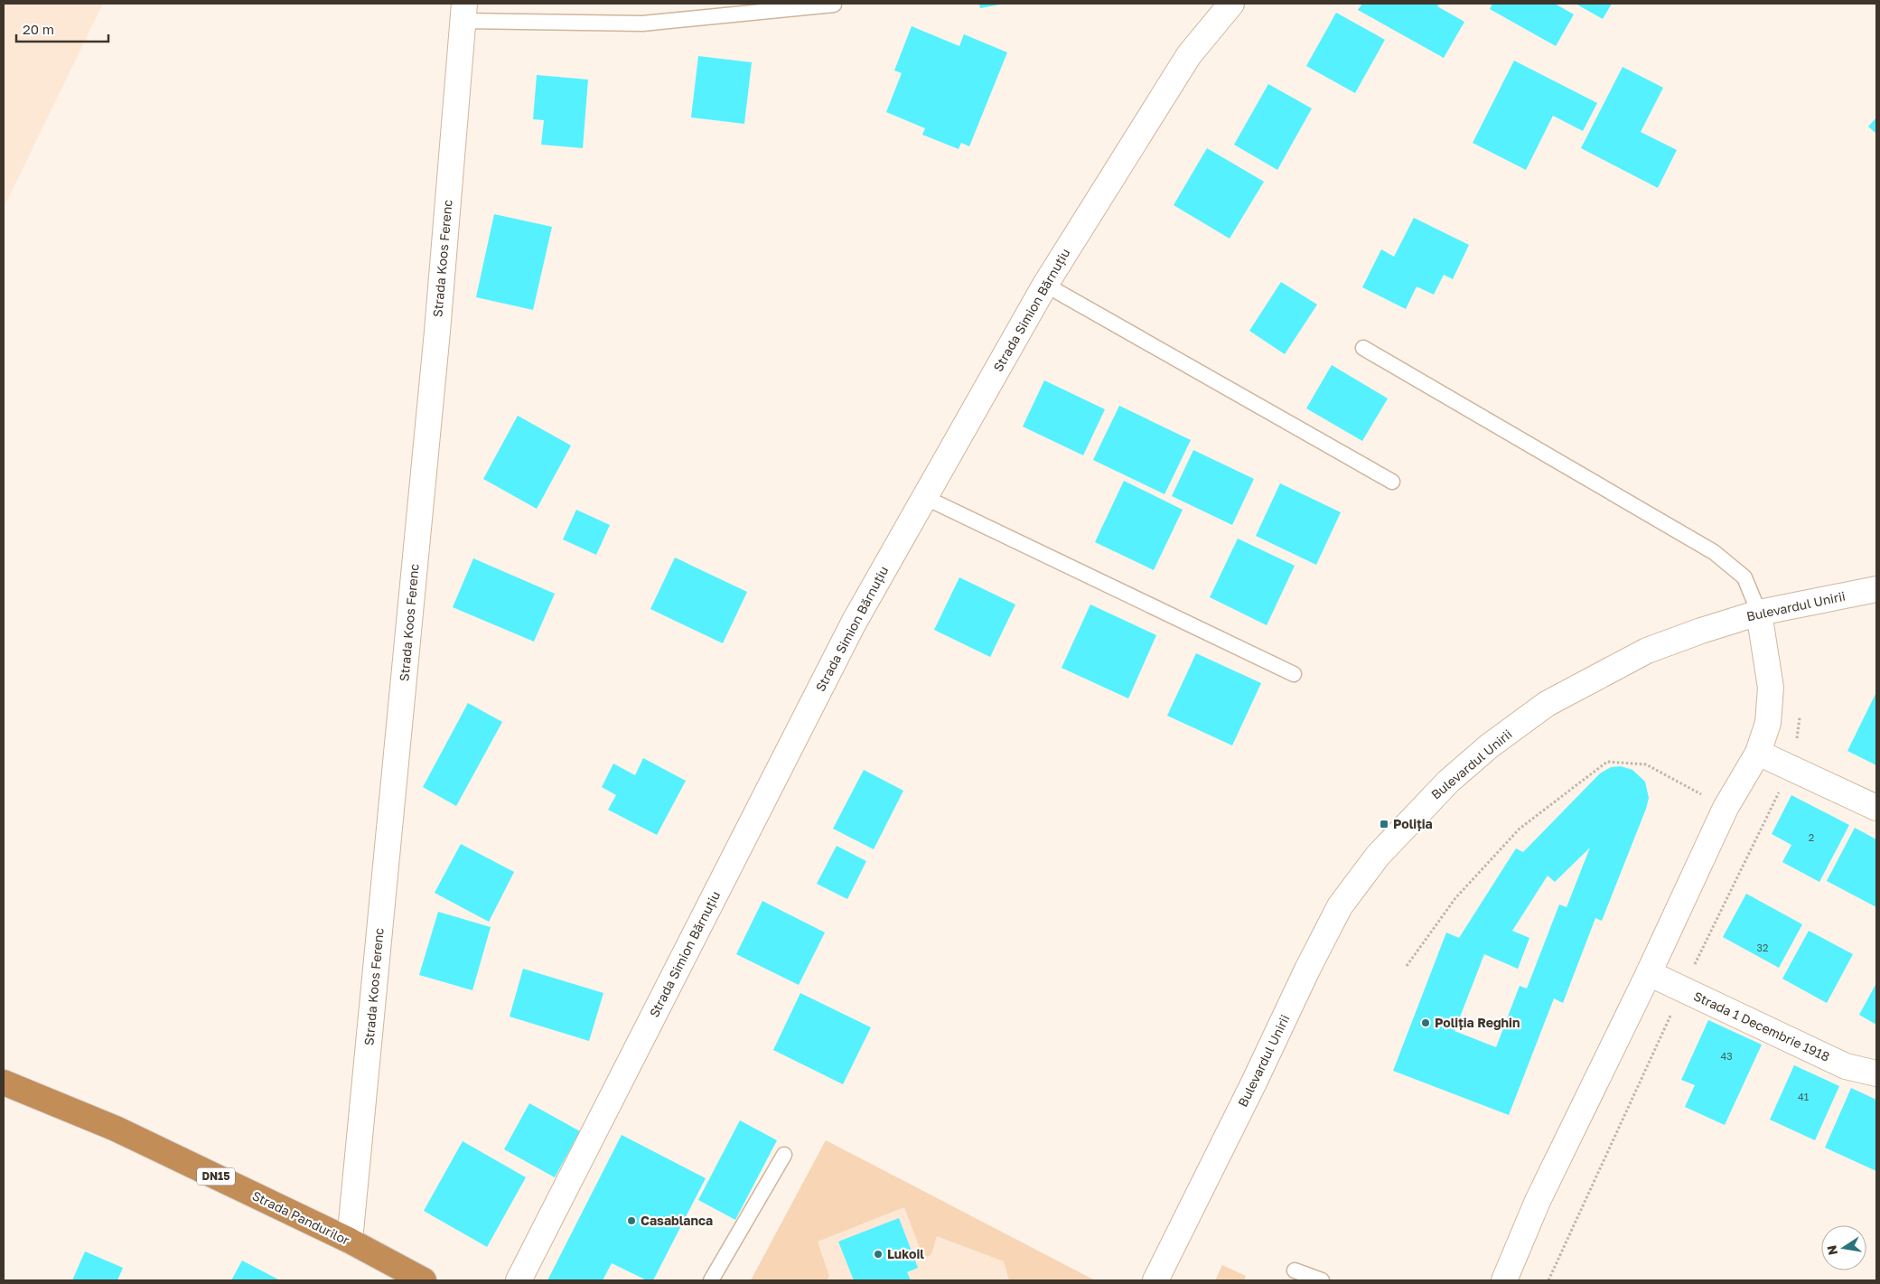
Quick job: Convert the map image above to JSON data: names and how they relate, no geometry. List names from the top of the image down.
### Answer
{
  "streets": {
    "highway": ["DN15", "Strada Pandurilor"],
    "street": [
      "Strada Koos Ferenc",
      "Strada Simion Bărnuțiu",
      "Bulevardul Unirii",
      "Strada 1 Decembrie 1918"
    ]
  },
  "crossings": [
    ["Strada Koos Ferenc", "Strada Pandurilor"]
  ],
  "places": {
    "transit": ["Poliția"],
    "other": ["Poliția Reghin", "Casablanca", "Lukoil"]
  },
  "house_numbers": [
    "2",
    "32",
    "43",
    "41"
  ],
  "scale_bar": "20 m",
  "north": "left"
}
